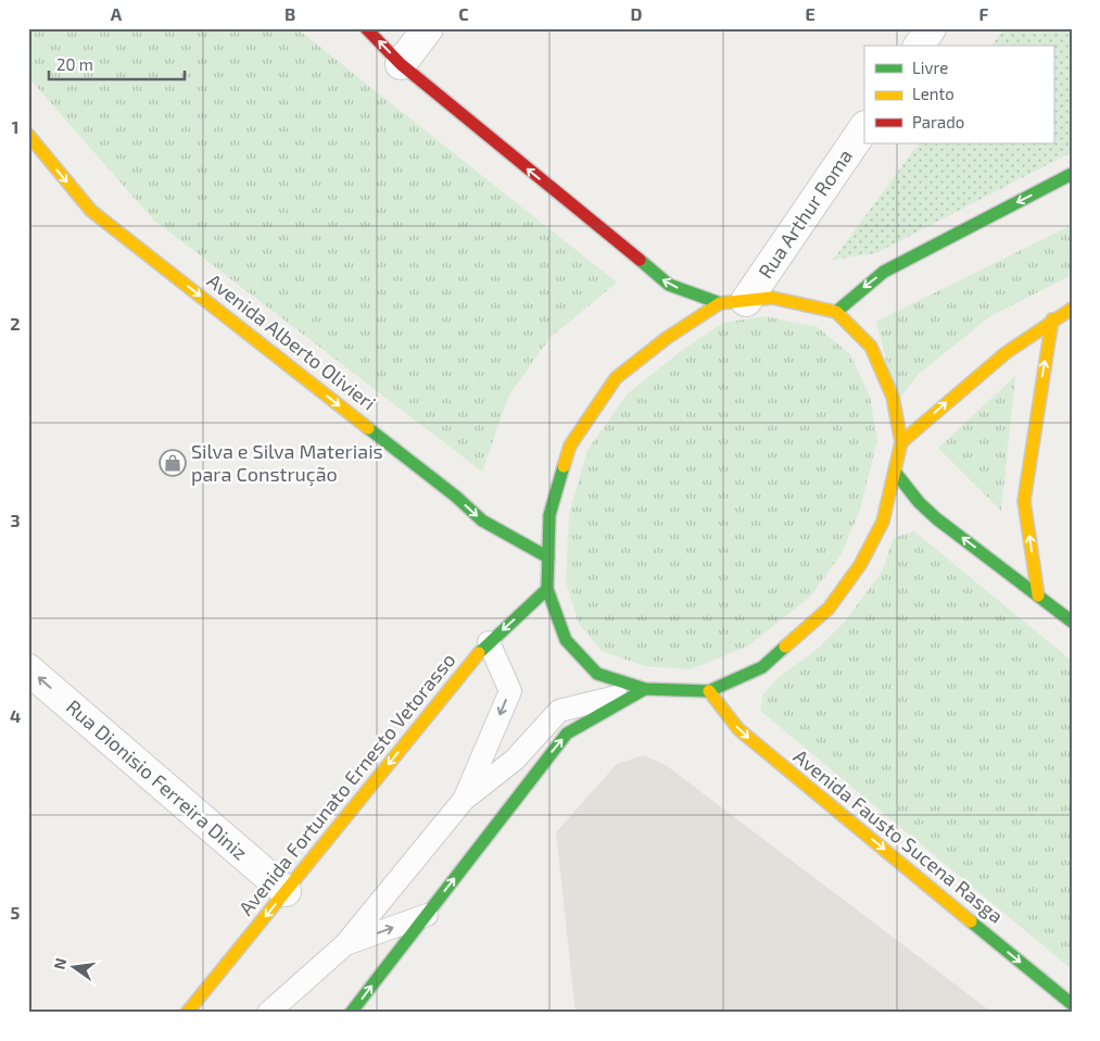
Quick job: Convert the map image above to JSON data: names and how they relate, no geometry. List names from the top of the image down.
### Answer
{
  "streets": {
    "main road": ["Avenida Alberto Olivieri", "Avenida Fortunato Ernesto Vetorasso", "Avenida Fausto Sucena Rasga"],
    "street": ["Rua Arthur Roma", "Rua Dionisio Ferreira Diniz"]
  },
  "crossings": [
    ["Rua Dionisio Ferreira Diniz", "Avenida Fortunato Ernesto Vetorasso"]
  ],
  "one_way": [
    "Avenida Alberto Olivieri",
    "Rua Dionisio Ferreira Diniz",
    "Avenida Fortunato Ernesto Vetorasso",
    "Avenida Fausto Sucena Rasga"
  ],
  "places": {
    "shop": ["Silva e Silva Materiais para Construção"]
  },
  "legend": ["Livre", "Lento", "Parado"],
  "scale_bar": "20 m",
  "north": "left",
  "grid": {
    "columns": [
      "A",
      "B",
      "C",
      "D",
      "E",
      "F"
    ],
    "rows": [
      "1",
      "2",
      "3",
      "4",
      "5"
    ]
  }
}
